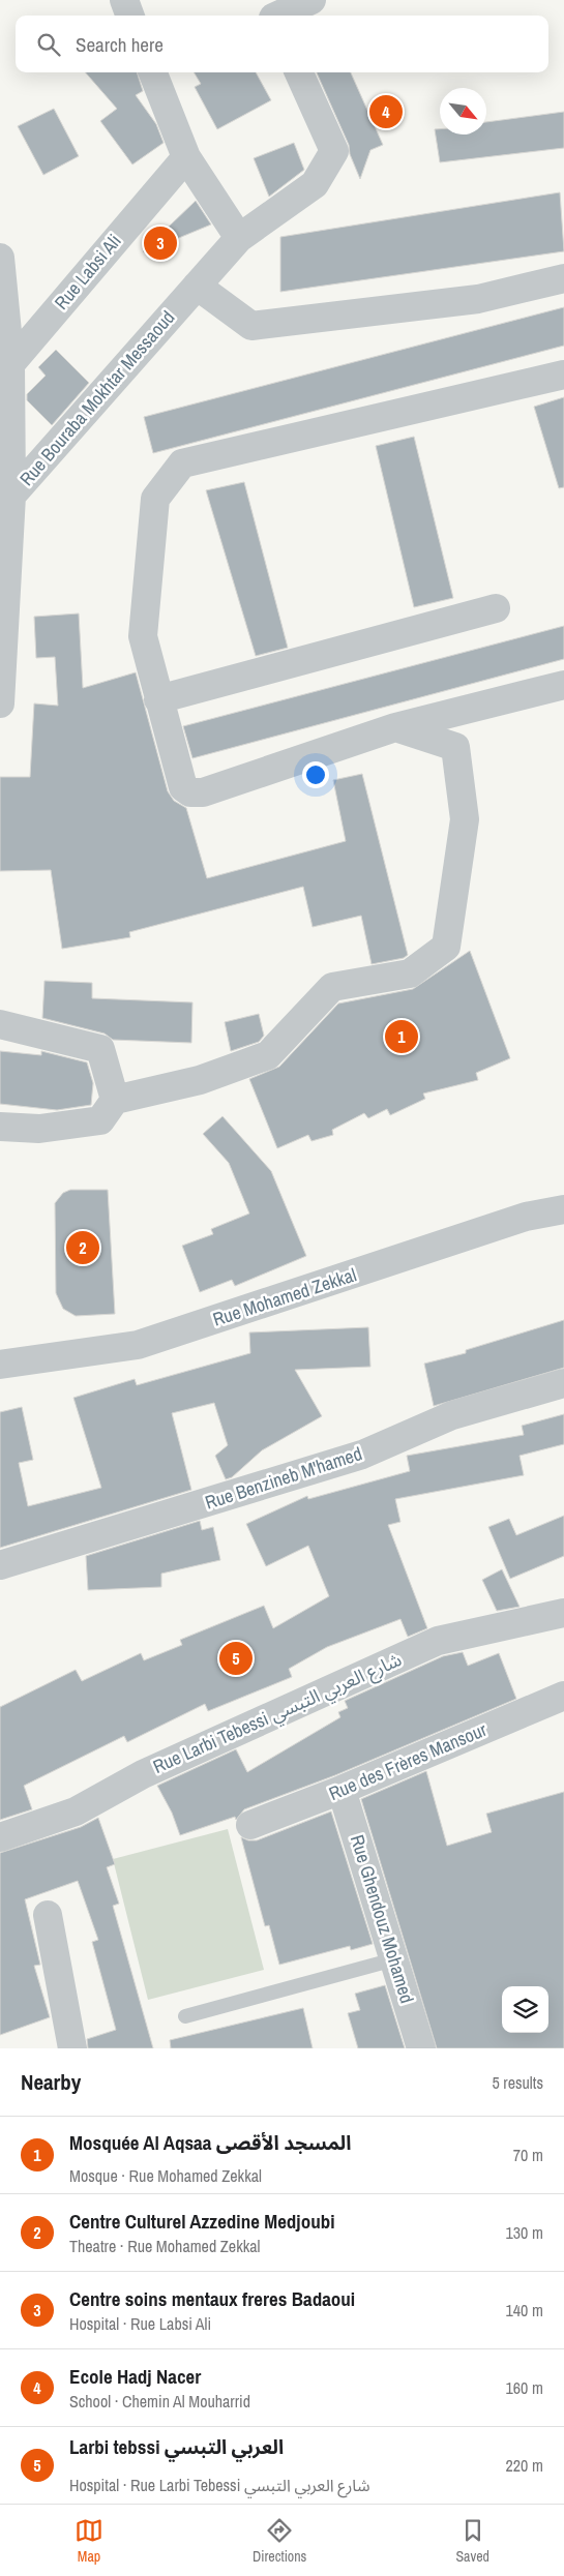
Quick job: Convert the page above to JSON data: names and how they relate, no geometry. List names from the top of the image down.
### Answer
{
  "streets": {
    "street": [
      "Rue Labsi Ali",
      "Rue Bouraba Mokhtar Messaoud",
      "Rue Mohamed Zekkal",
      "Rue Benzineb M'hamed",
      "Rue Larbi Tebessi شارع العربي التبسي",
      "Rue des Frères Mansour",
      "Rue Ghendouz Mohamed"
    ]
  },
  "crossings": [
    ["Rue des Frères Mansour", "Rue Ghendouz Mohamed"]
  ],
  "north": "bottom right",
  "page": {
    "search": "Search here",
    "pins": [
      "4",
      "3",
      "1",
      "2",
      "5"
    ],
    "heading": ["Nearby", "5 results"],
    "list": [
      {
        "mark": "1",
        "name": "Mosquée Al Aqsaa المسجد الأقصى",
        "note": "Mosque · Rue Mohamed Zekkal",
        "value": "70 m"
      },
      {
        "mark": "2",
        "name": "Centre Culturel Azzedine Medjoubi",
        "note": "Theatre · Rue Mohamed Zekkal",
        "value": "130 m"
      },
      {
        "mark": "3",
        "name": "Centre soins mentaux freres Badaoui",
        "note": "Hospital · Rue Labsi Ali",
        "value": "140 m"
      },
      {
        "mark": "4",
        "name": "Ecole Hadj Nacer",
        "note": "School · Chemin Al Mouharrid",
        "value": "160 m"
      },
      {
        "mark": "5",
        "name": "Larbi tebssi العربي التبسي",
        "note": "Hospital · Rue Larbi Tebessi شارع العربي التبسي",
        "value": "220 m"
      }
    ],
    "nav": ["Map", "Directions", "Saved"]
  }
}
